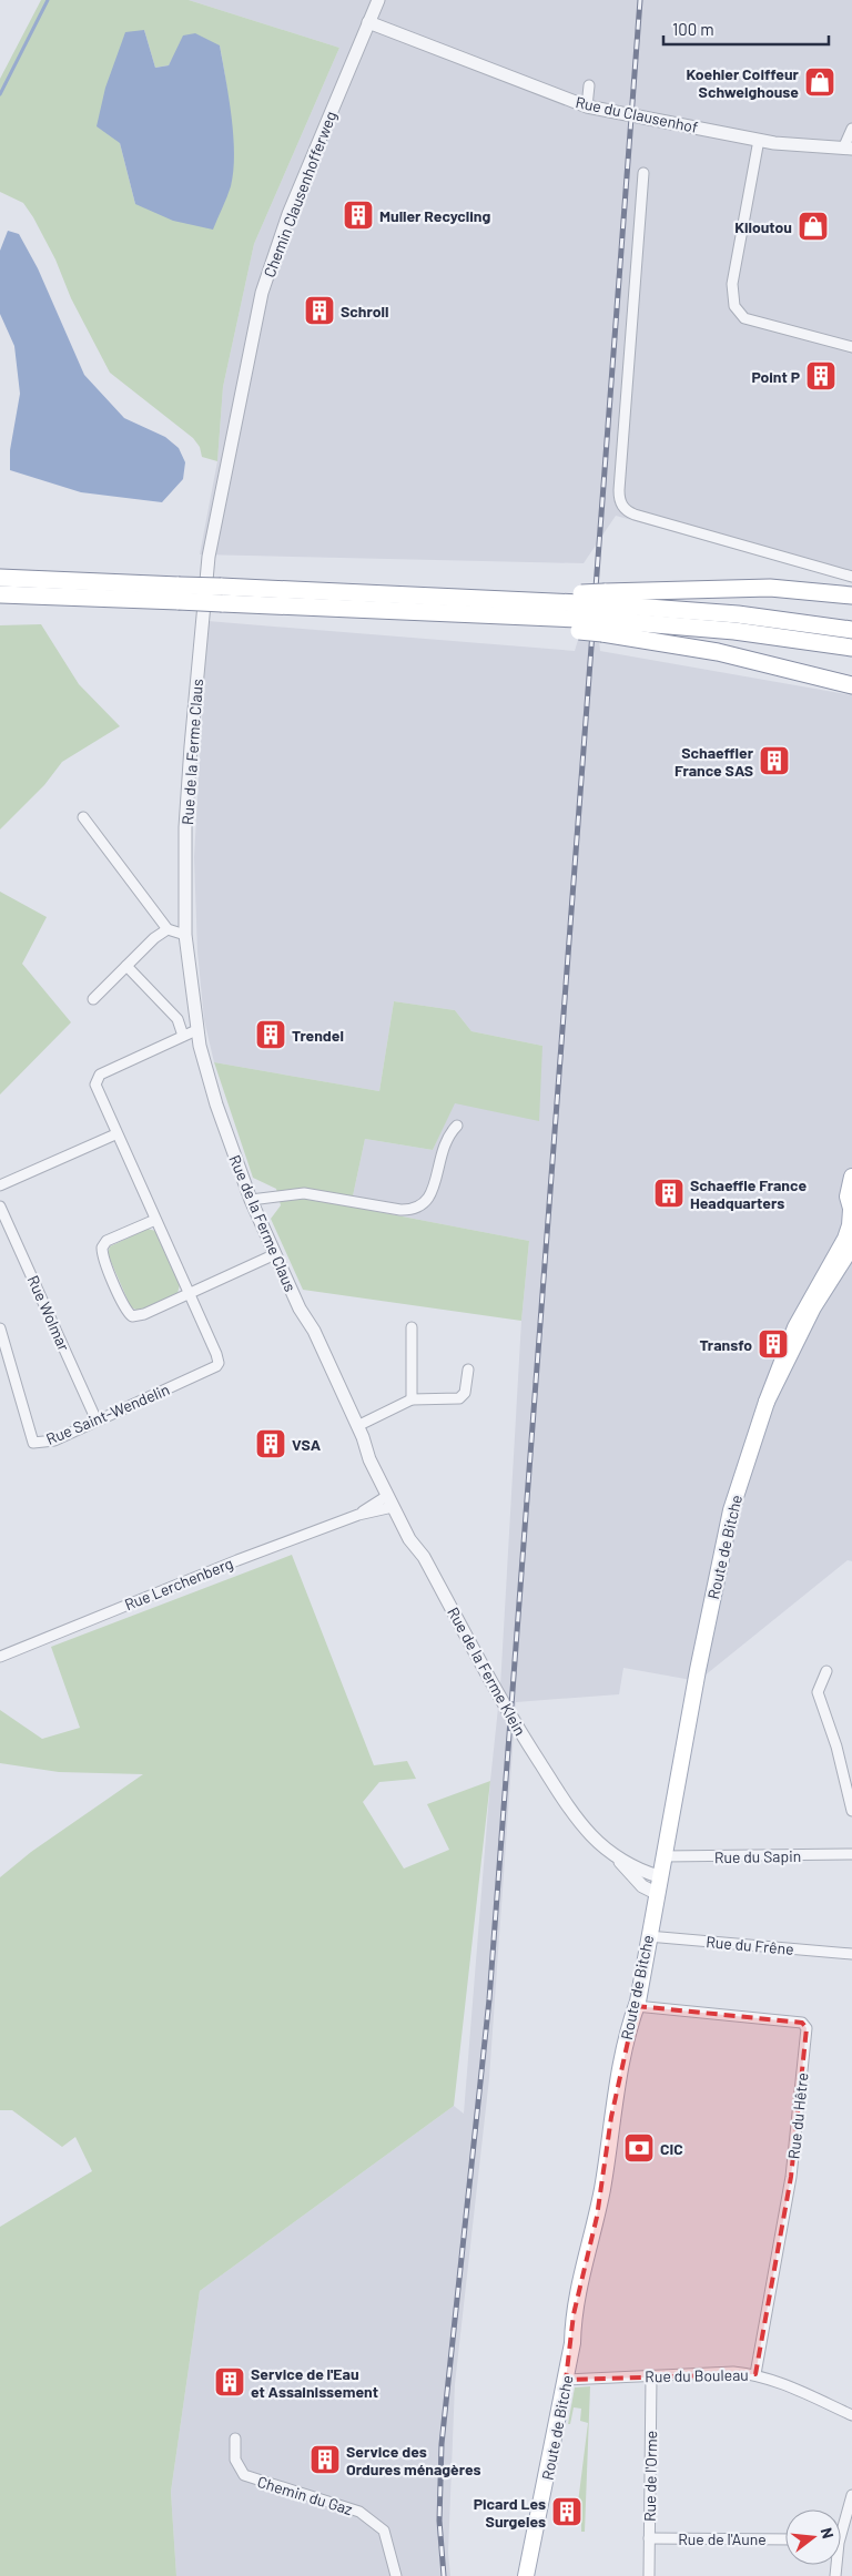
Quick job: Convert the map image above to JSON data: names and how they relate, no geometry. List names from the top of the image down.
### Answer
{
  "streets": {
    "main road": ["Route de Bitche"],
    "street": [
      "Rue du Clausenhof",
      "Chemin Clausenhofferweg",
      "Rue de la Ferme Claus",
      "Rue Wolmar",
      "Rue Saint-Wendelin",
      "Rue Lerchenberg",
      "Rue de la Ferme Klein",
      "Rue du Sapin",
      "Rue du Frêne",
      "Rue du Hêtre",
      "Rue du Bouleau",
      "Rue de l'Orme",
      "Chemin du Gaz",
      "Rue de l'Aune"
    ]
  },
  "crossings": [
    ["Rue du Clausenhof", "Chemin Clausenhofferweg"],
    ["Chemin Clausenhofferweg", "Rue de la Ferme Claus"],
    ["Rue de la Ferme Claus", "Rue Saint-Wendelin"],
    ["Rue de la Ferme Claus", "Rue Lerchenberg"],
    ["Rue de la Ferme Claus", "Rue de la Ferme Klein"],
    ["Rue Wolmar", "Rue Saint-Wendelin"],
    ["Route de Bitche", "Rue de la Ferme Klein"],
    ["Route de Bitche", "Rue du Sapin"],
    ["Route de Bitche", "Rue du Frêne"],
    ["Route de Bitche", "Rue du Hêtre"],
    ["Route de Bitche", "Rue du Bouleau"],
    ["Rue Lerchenberg", "Rue de la Ferme Klein"],
    ["Rue du Hêtre", "Rue du Bouleau"],
    ["Rue du Bouleau", "Rue de l'Orme"],
    ["Rue de l'Orme", "Rue de l'Aune"]
  ],
  "places": {
    "shop": ["Koehler Coiffeur Schweighouse", "Kiloutou"],
    "building": [
      "Muller Recycling",
      "Schroll",
      "Point P",
      "Schaeffler France SAS",
      "Trendel",
      "Schaeffle France Headquarters",
      "Transfo",
      "VSA",
      "Service de l'Eau et Assainissement",
      "Service des Ordures ménagères",
      "Picard Les Surgeles"
    ],
    "bank": ["CIC"]
  },
  "scale_bar": "100 m",
  "north": "right"
}
